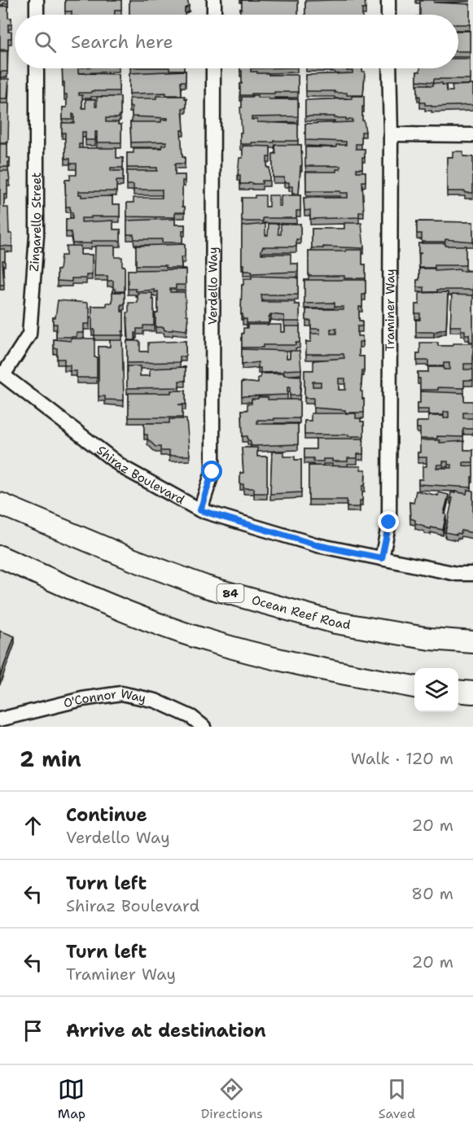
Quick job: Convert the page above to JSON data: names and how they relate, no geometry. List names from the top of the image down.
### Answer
{
  "streets": {
    "main road": ["84", "Ocean Reef Road"],
    "street": [
      "Zingarello Street",
      "Verdello Way",
      "Traminer Way",
      "Shiraz Boulevard",
      "O'Connor Way"
    ]
  },
  "crossings": [
    ["Zingarello Street", "Shiraz Boulevard"],
    ["Verdello Way", "Shiraz Boulevard"],
    ["Traminer Way", "Shiraz Boulevard"]
  ],
  "page": {
    "search": "Search here",
    "heading": ["2 min", "Walk · 120 m"],
    "list": [
      ["Continue", "Verdello Way", "20 m"],
      ["Turn left", "Shiraz Boulevard", "80 m"],
      ["Turn left", "Traminer Way", "20 m"],
      "Arrive at destination"
    ],
    "nav": ["Map", "Directions", "Saved"]
  }
}
